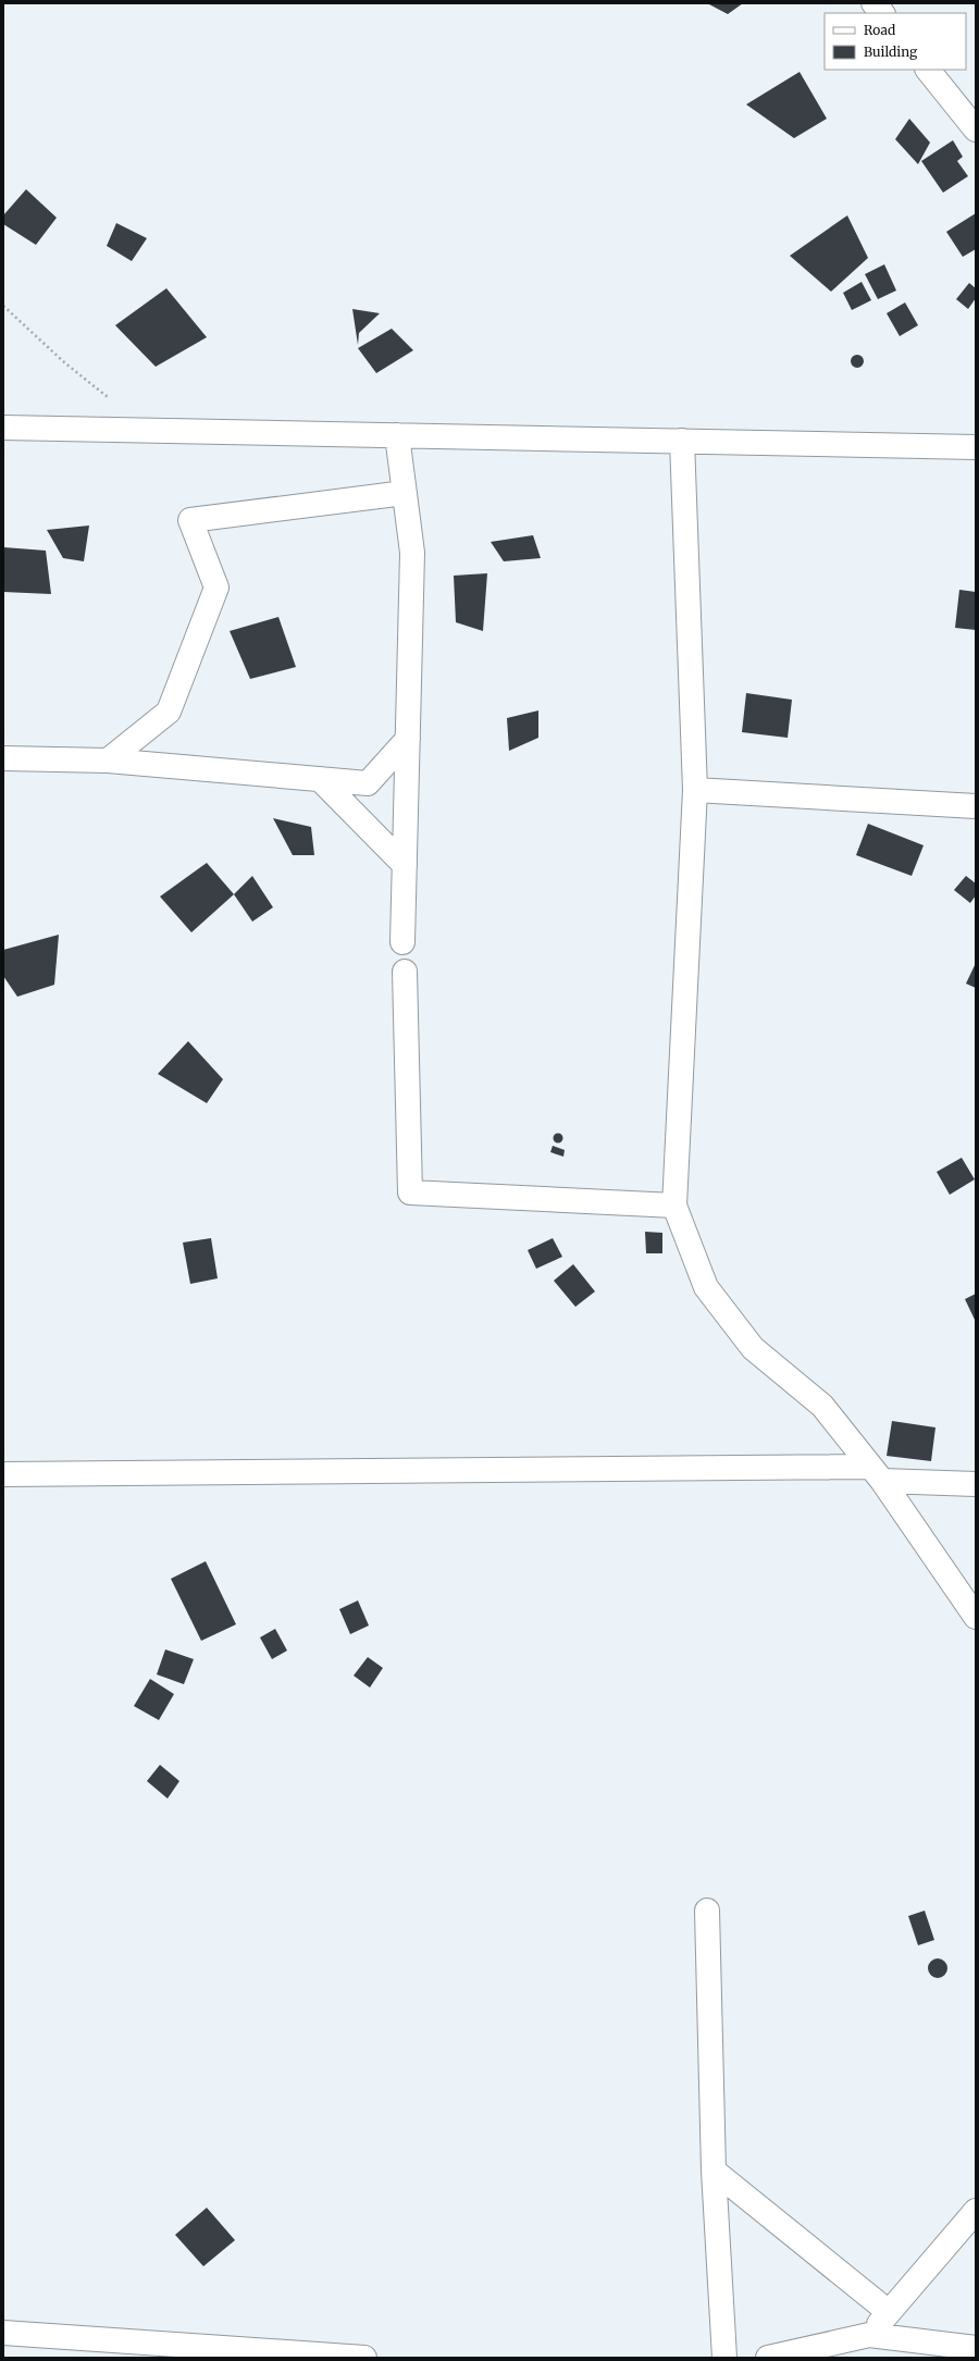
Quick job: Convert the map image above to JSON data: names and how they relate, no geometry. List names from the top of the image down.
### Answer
{
  "legend": ["Road", "Building"]
}
